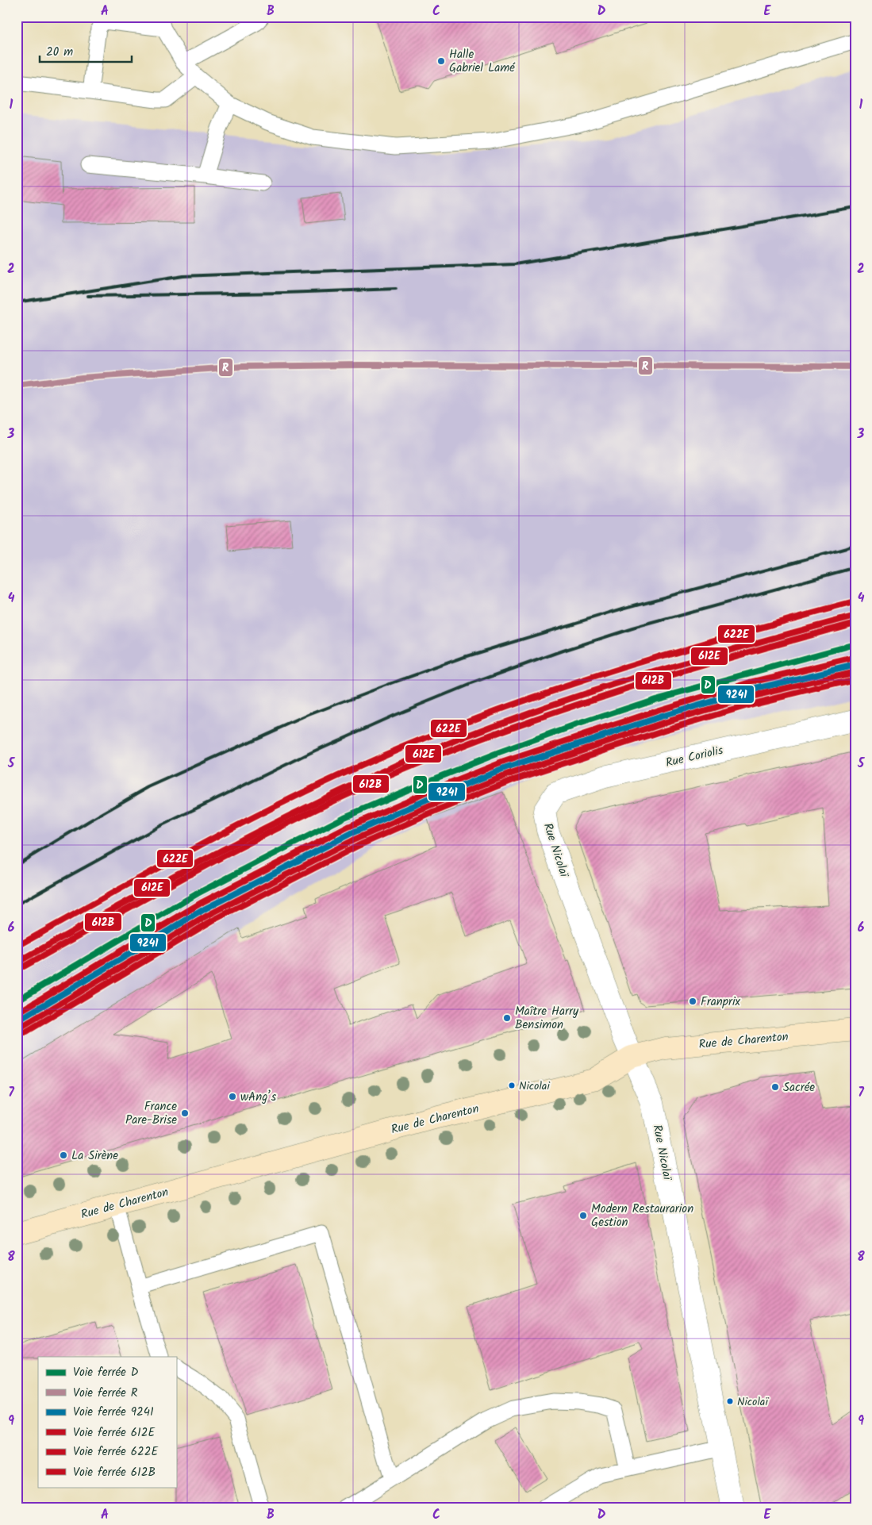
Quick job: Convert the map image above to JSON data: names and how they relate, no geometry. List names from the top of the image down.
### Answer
{
  "streets": {
    "main road": ["Rue de Charenton"],
    "street": ["Rue Coriolis", "Rue Nicolaï"]
  },
  "crossings": [
    ["Rue Coriolis", "Rue Nicolaï"],
    ["Rue Nicolaï", "Rue de Charenton"]
  ],
  "places": [
    "Halle Gabriel Lamé",
    "Franprix",
    "Maître Harry Bensimon",
    "Nicolai",
    "Sacrée",
    "wAng’s",
    "France Pare-Brise",
    "La Sirène",
    "Modern Restaurarion Gestion",
    "Nicolaï"
  ],
  "lines": [
    "rail line R",
    "rail line 622E",
    "rail line 612E",
    "rail line 612B",
    "rail line D",
    "rail line 9241"
  ],
  "legend": [
    "Voie ferrée D",
    "Voie ferrée R",
    "Voie ferrée 9241",
    "Voie ferrée 612E",
    "Voie ferrée 622E",
    "Voie ferrée 612B"
  ],
  "scale_bar": "20 m",
  "grid": {
    "columns": [
      "A",
      "B",
      "C",
      "D",
      "E"
    ],
    "rows": [
      "1",
      "2",
      "3",
      "4",
      "5",
      "6",
      "7",
      "8",
      "9"
    ]
  }
}
